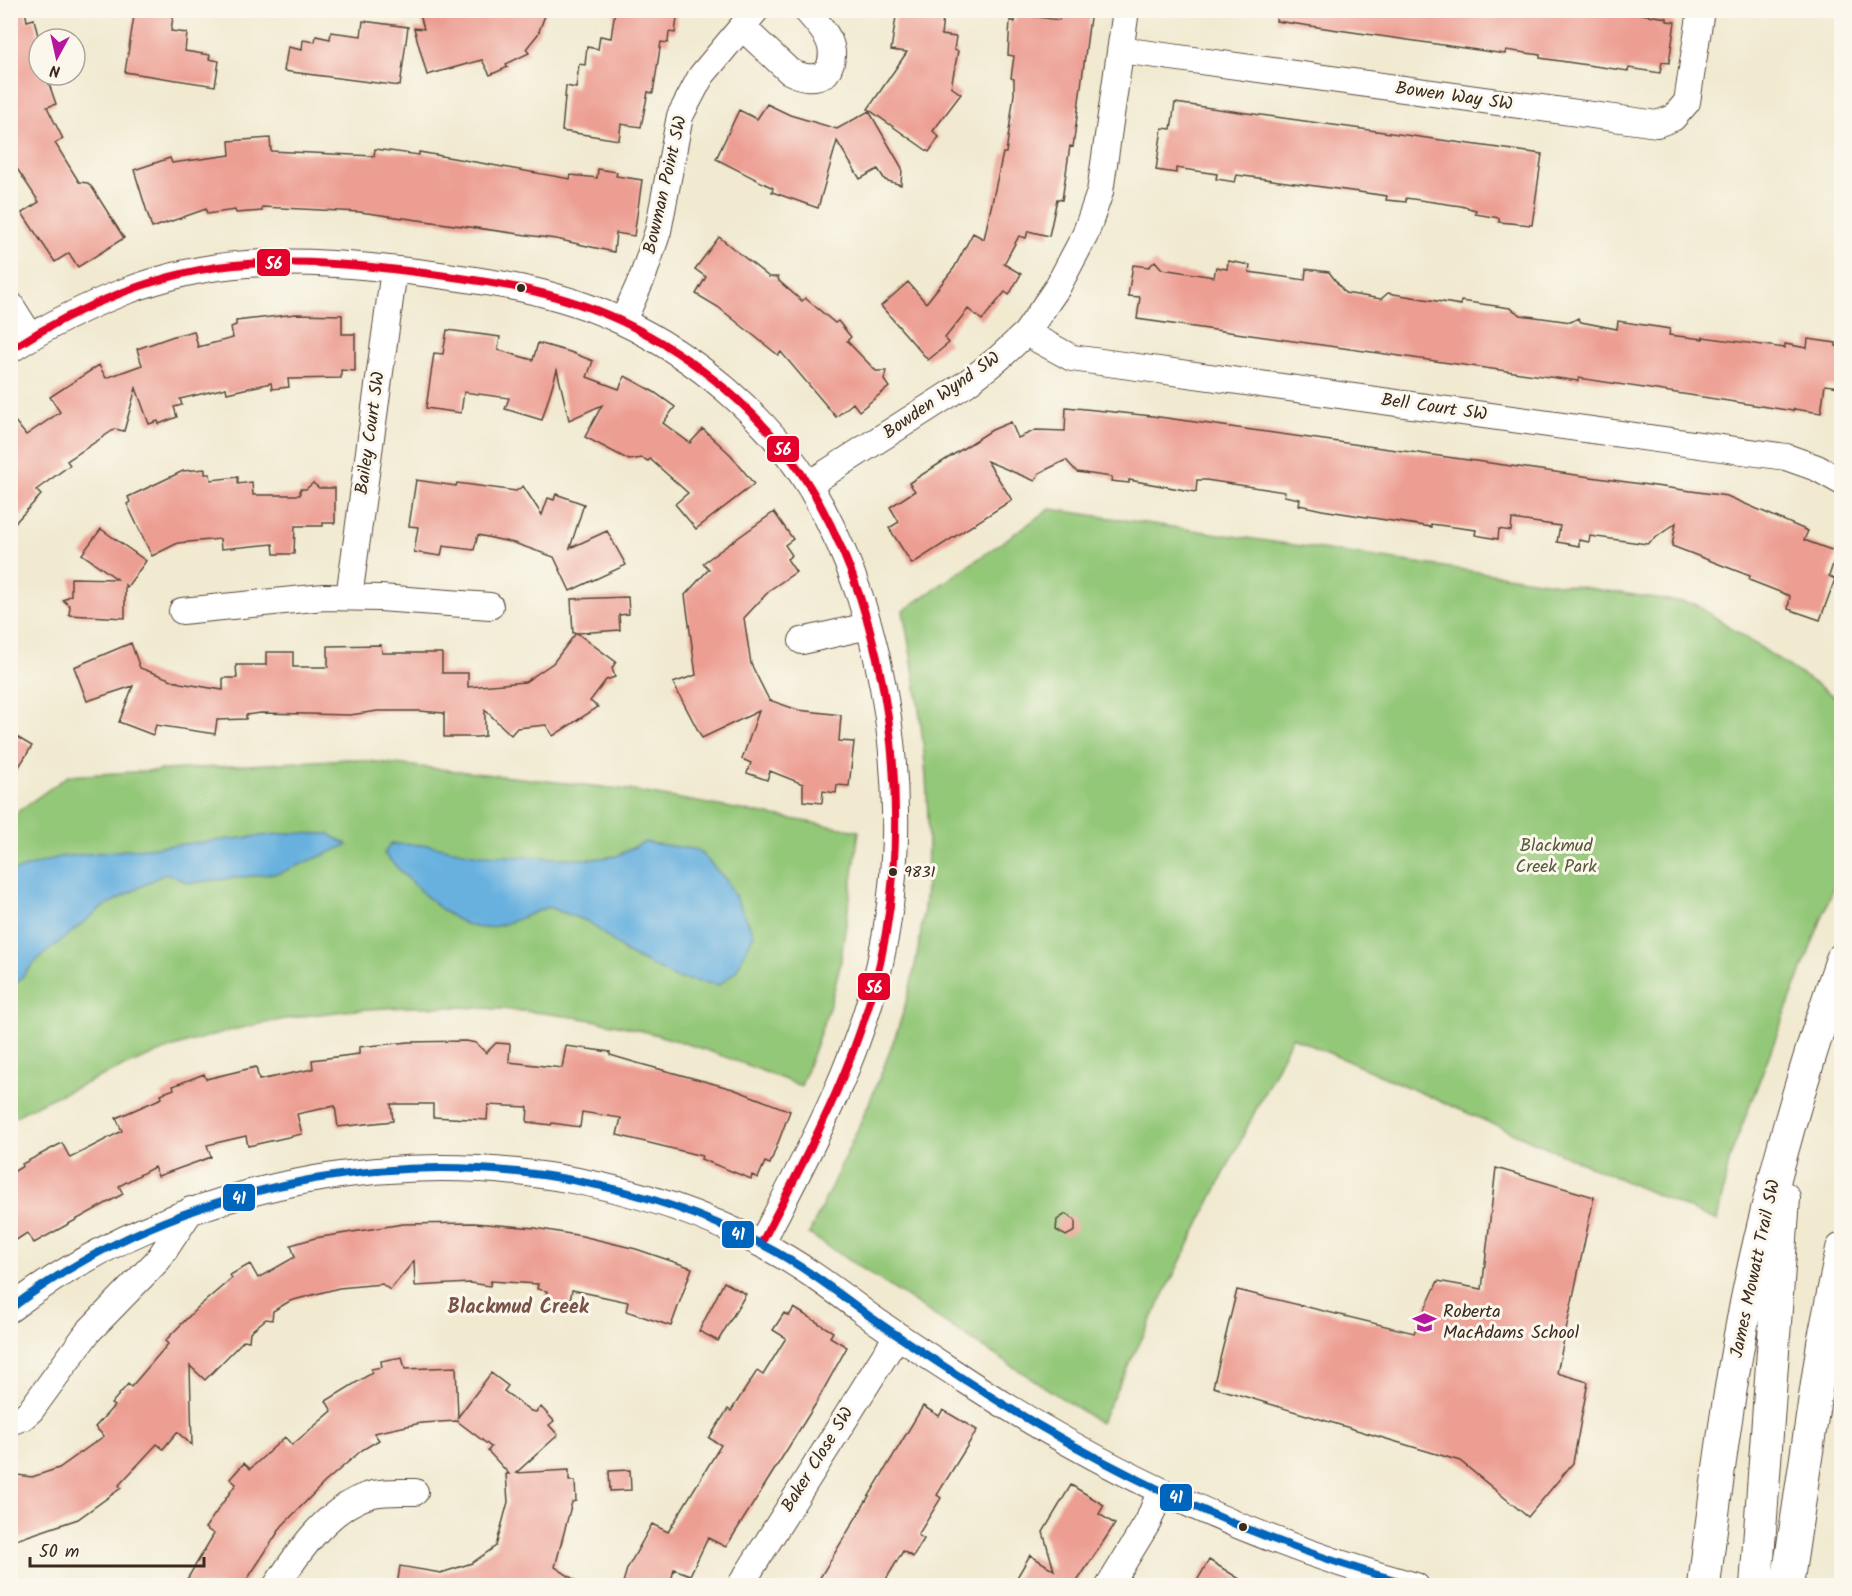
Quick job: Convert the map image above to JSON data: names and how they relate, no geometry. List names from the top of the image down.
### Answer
{
  "streets": {
    "main road": ["James Mowatt Trail SW"],
    "street": [
      "Bowen Way SW",
      "Bowman Point SW",
      "Bowden Wynd SW",
      "Bell Court SW",
      "Bailey Court SW",
      "Baker Close SW"
    ]
  },
  "crossings": [
    ["Bowen Way SW", "Bowden Wynd SW"],
    ["Bowden Wynd SW", "Bell Court SW"]
  ],
  "districts": ["Blackmud Creek"],
  "parks": ["Blackmud Creek Park"],
  "places": {
    "other": ["9831"],
    "school or university": ["Roberta MacAdams School"]
  },
  "lines": ["transit line 56", "transit line 41"],
  "scale_bar": "50 m",
  "north": "bottom"
}
